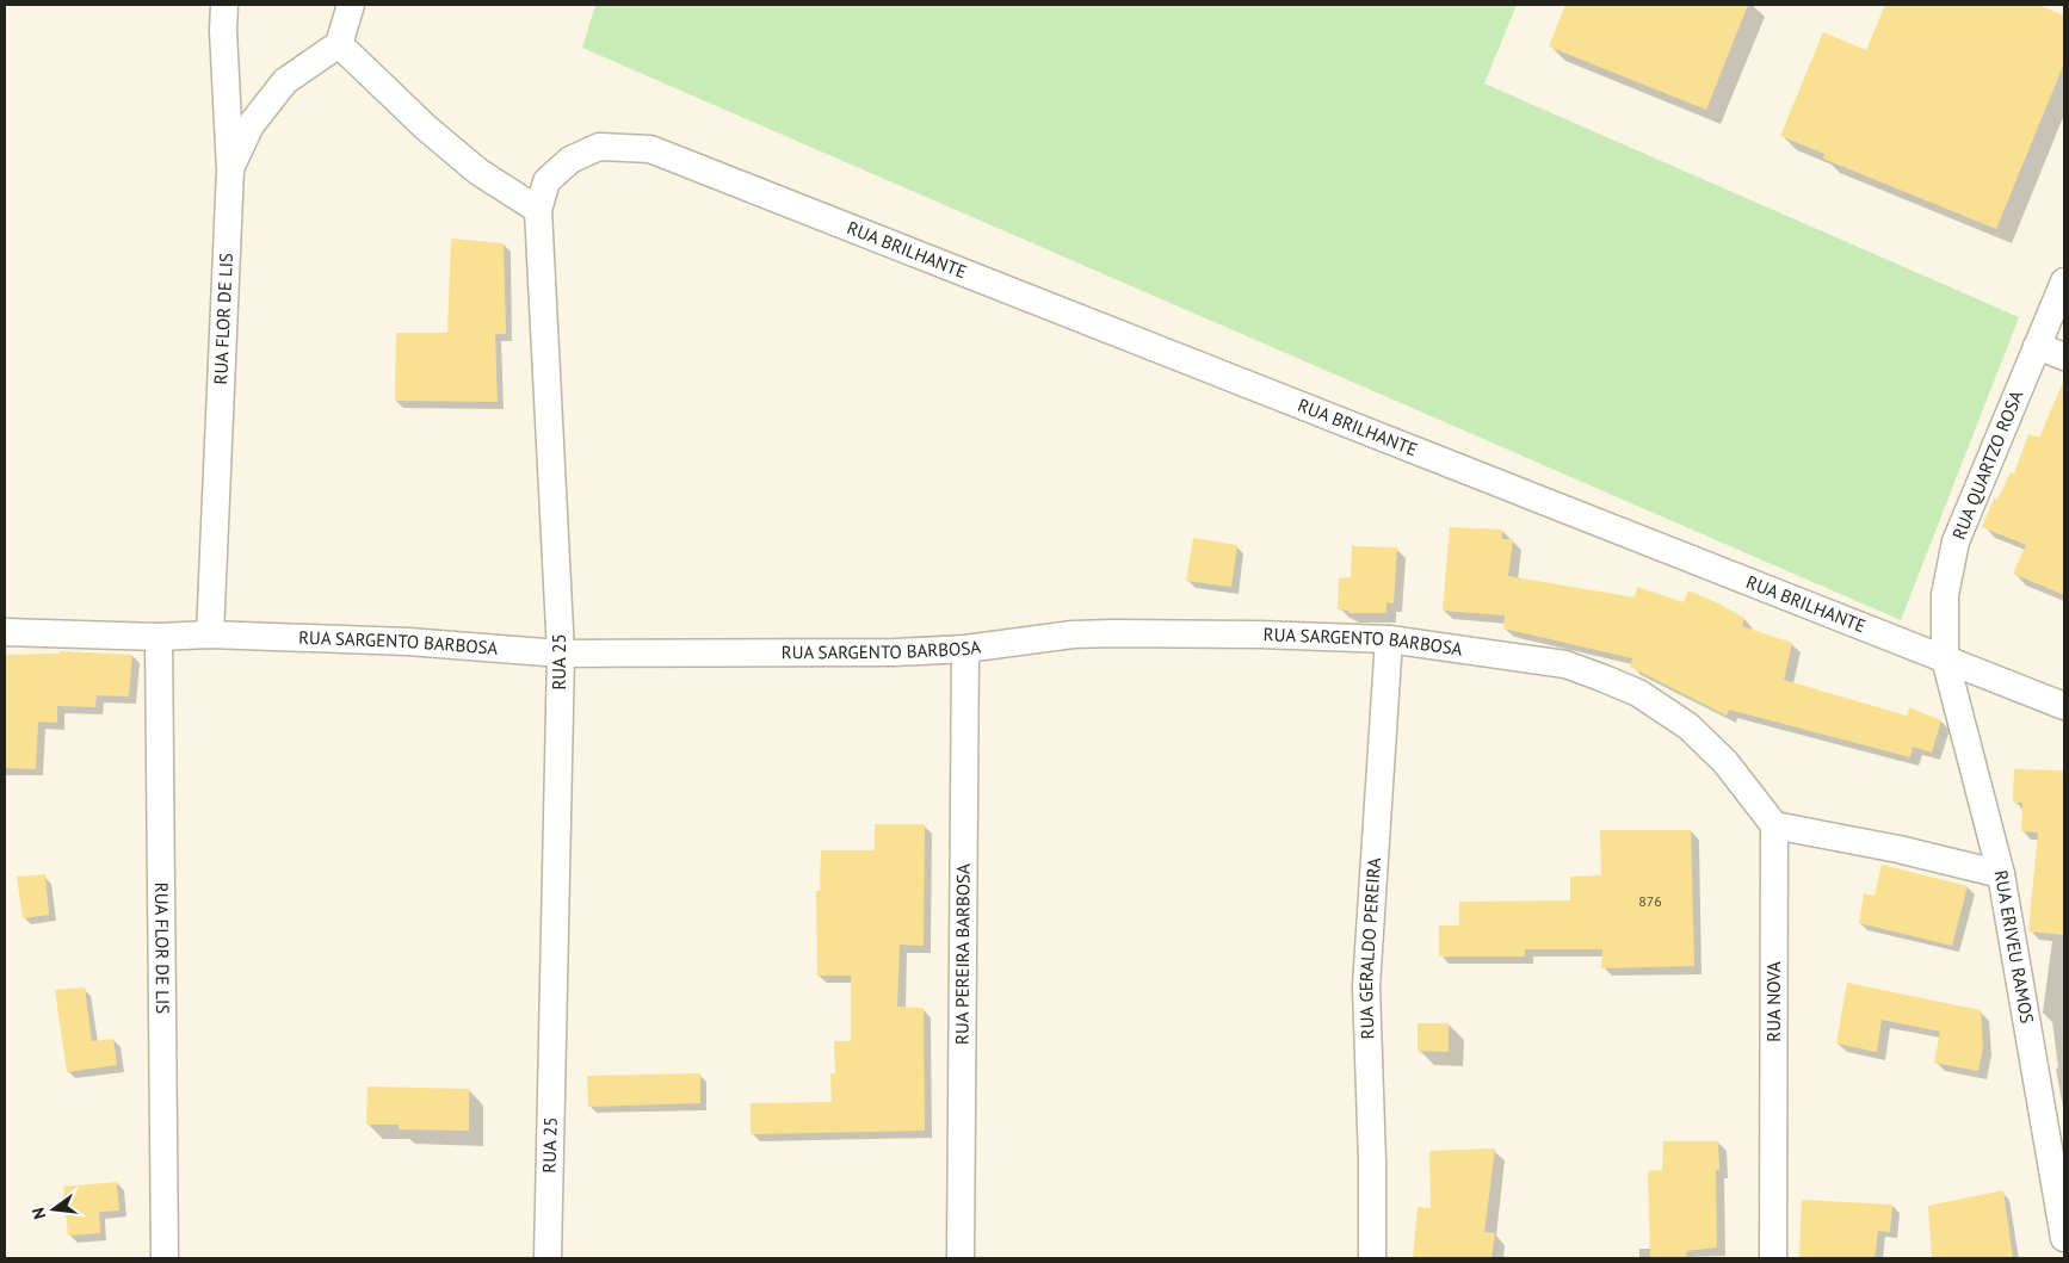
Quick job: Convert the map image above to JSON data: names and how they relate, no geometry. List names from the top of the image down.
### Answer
{
  "streets": {
    "street": [
      "RUA BRILHANTE",
      "RUA FLOR DE LIS",
      "RUA QUARTZO ROSA",
      "RUA SARGENTO BARBOSA",
      "RUA 25",
      "RUA ERIVEU RAMOS",
      "RUA GERALDO PEREIRA",
      "RUA PEREIRA BARBOSA",
      "RUA NOVA"
    ]
  },
  "crossings": [
    ["RUA BRILHANTE", "RUA QUARTZO ROSA"],
    ["RUA BRILHANTE", "RUA 25"],
    ["RUA BRILHANTE", "RUA ERIVEU RAMOS"],
    ["RUA FLOR DE LIS", "RUA SARGENTO BARBOSA"],
    ["RUA QUARTZO ROSA", "RUA ERIVEU RAMOS"],
    ["RUA SARGENTO BARBOSA", "RUA 25"],
    ["RUA SARGENTO BARBOSA", "RUA GERALDO PEREIRA"],
    ["RUA SARGENTO BARBOSA", "RUA PEREIRA BARBOSA"],
    ["RUA SARGENTO BARBOSA", "RUA NOVA"]
  ],
  "house_numbers": ["876"],
  "north": "left"
}
